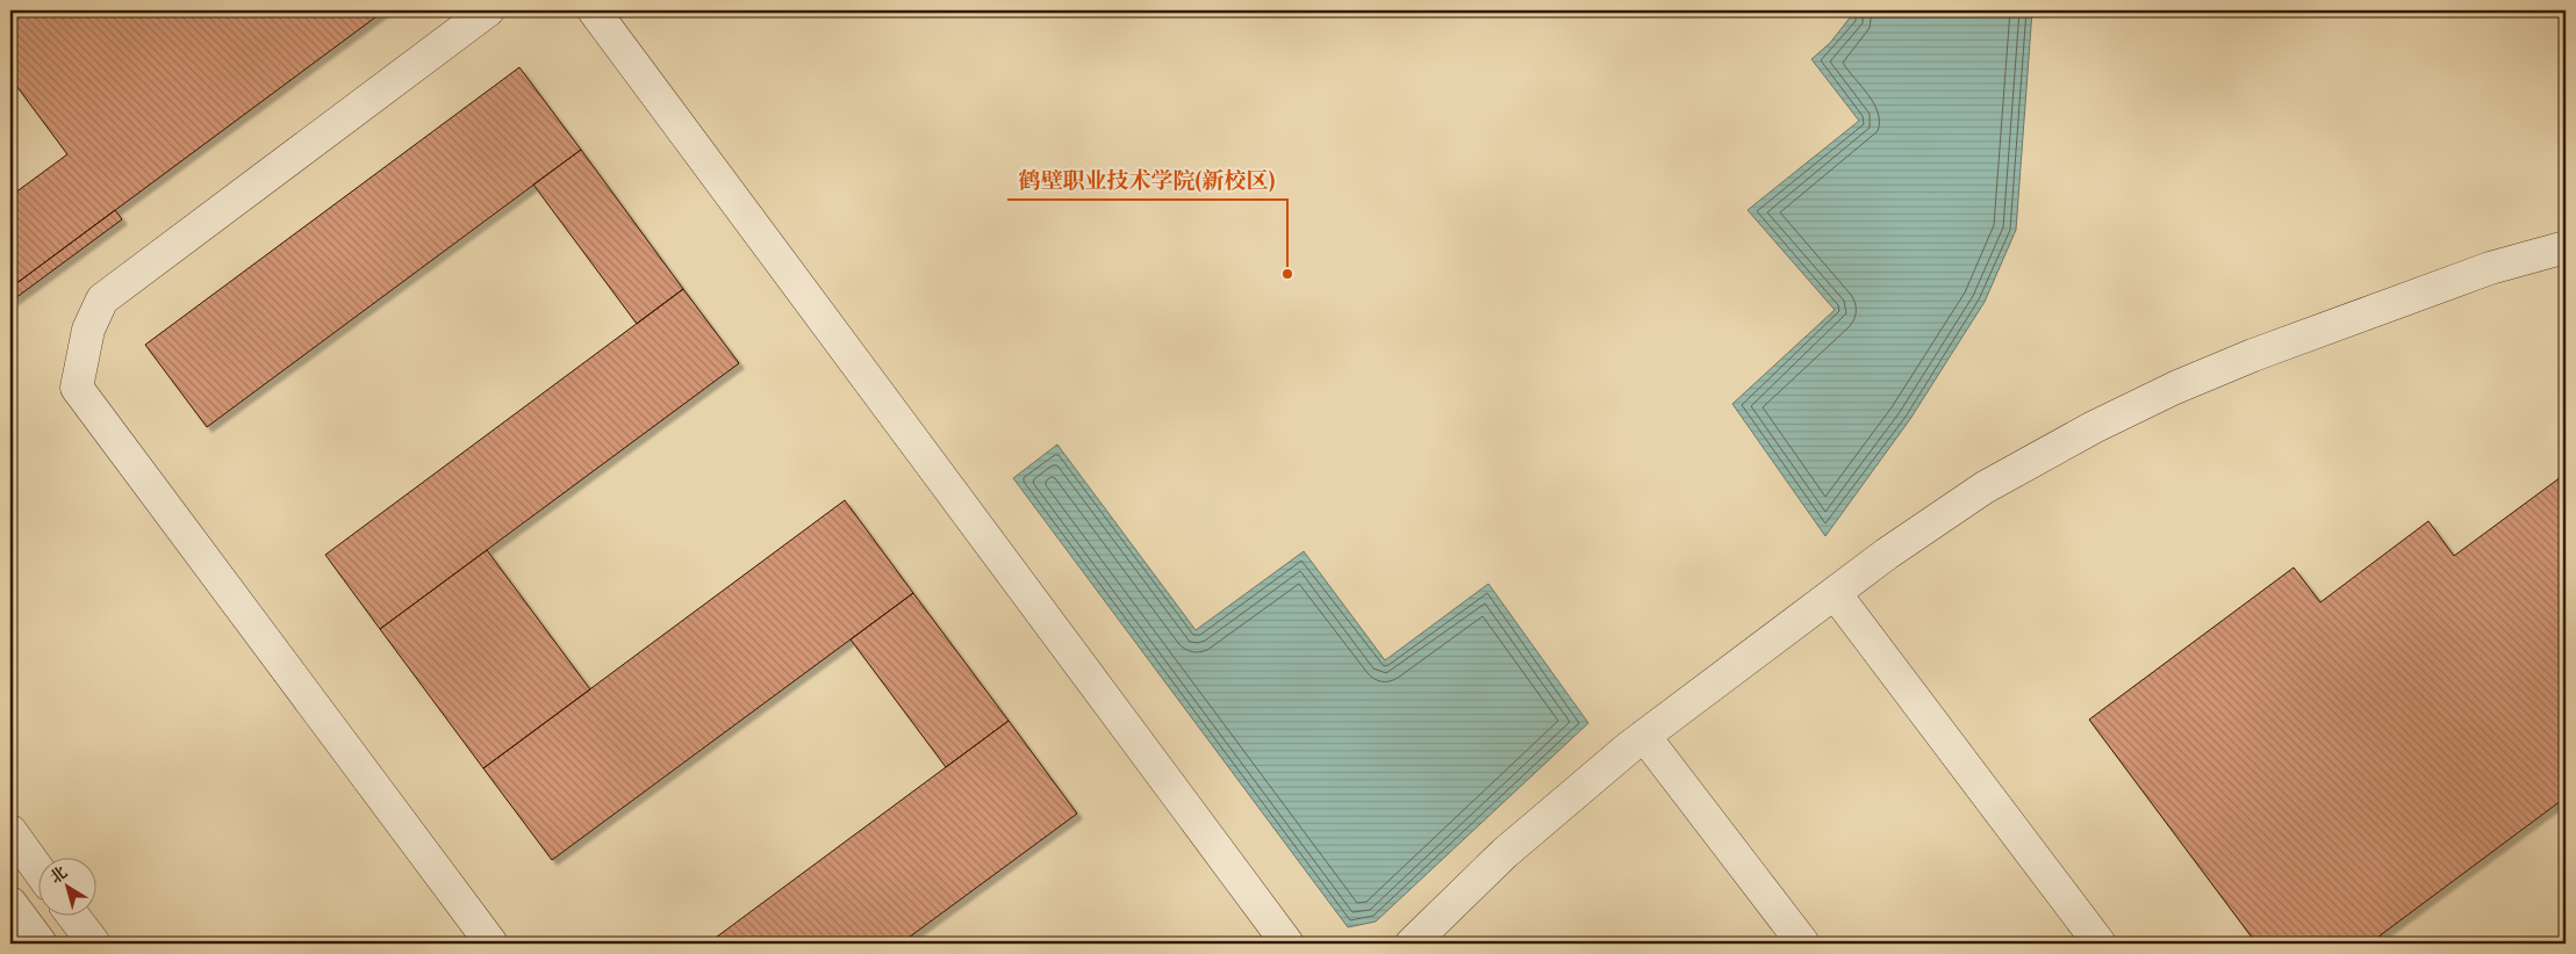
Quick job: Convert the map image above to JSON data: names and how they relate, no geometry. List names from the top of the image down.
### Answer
{
  "places": ["鹤壁职业技术学院(新校区)"],
  "north": "top left"
}
